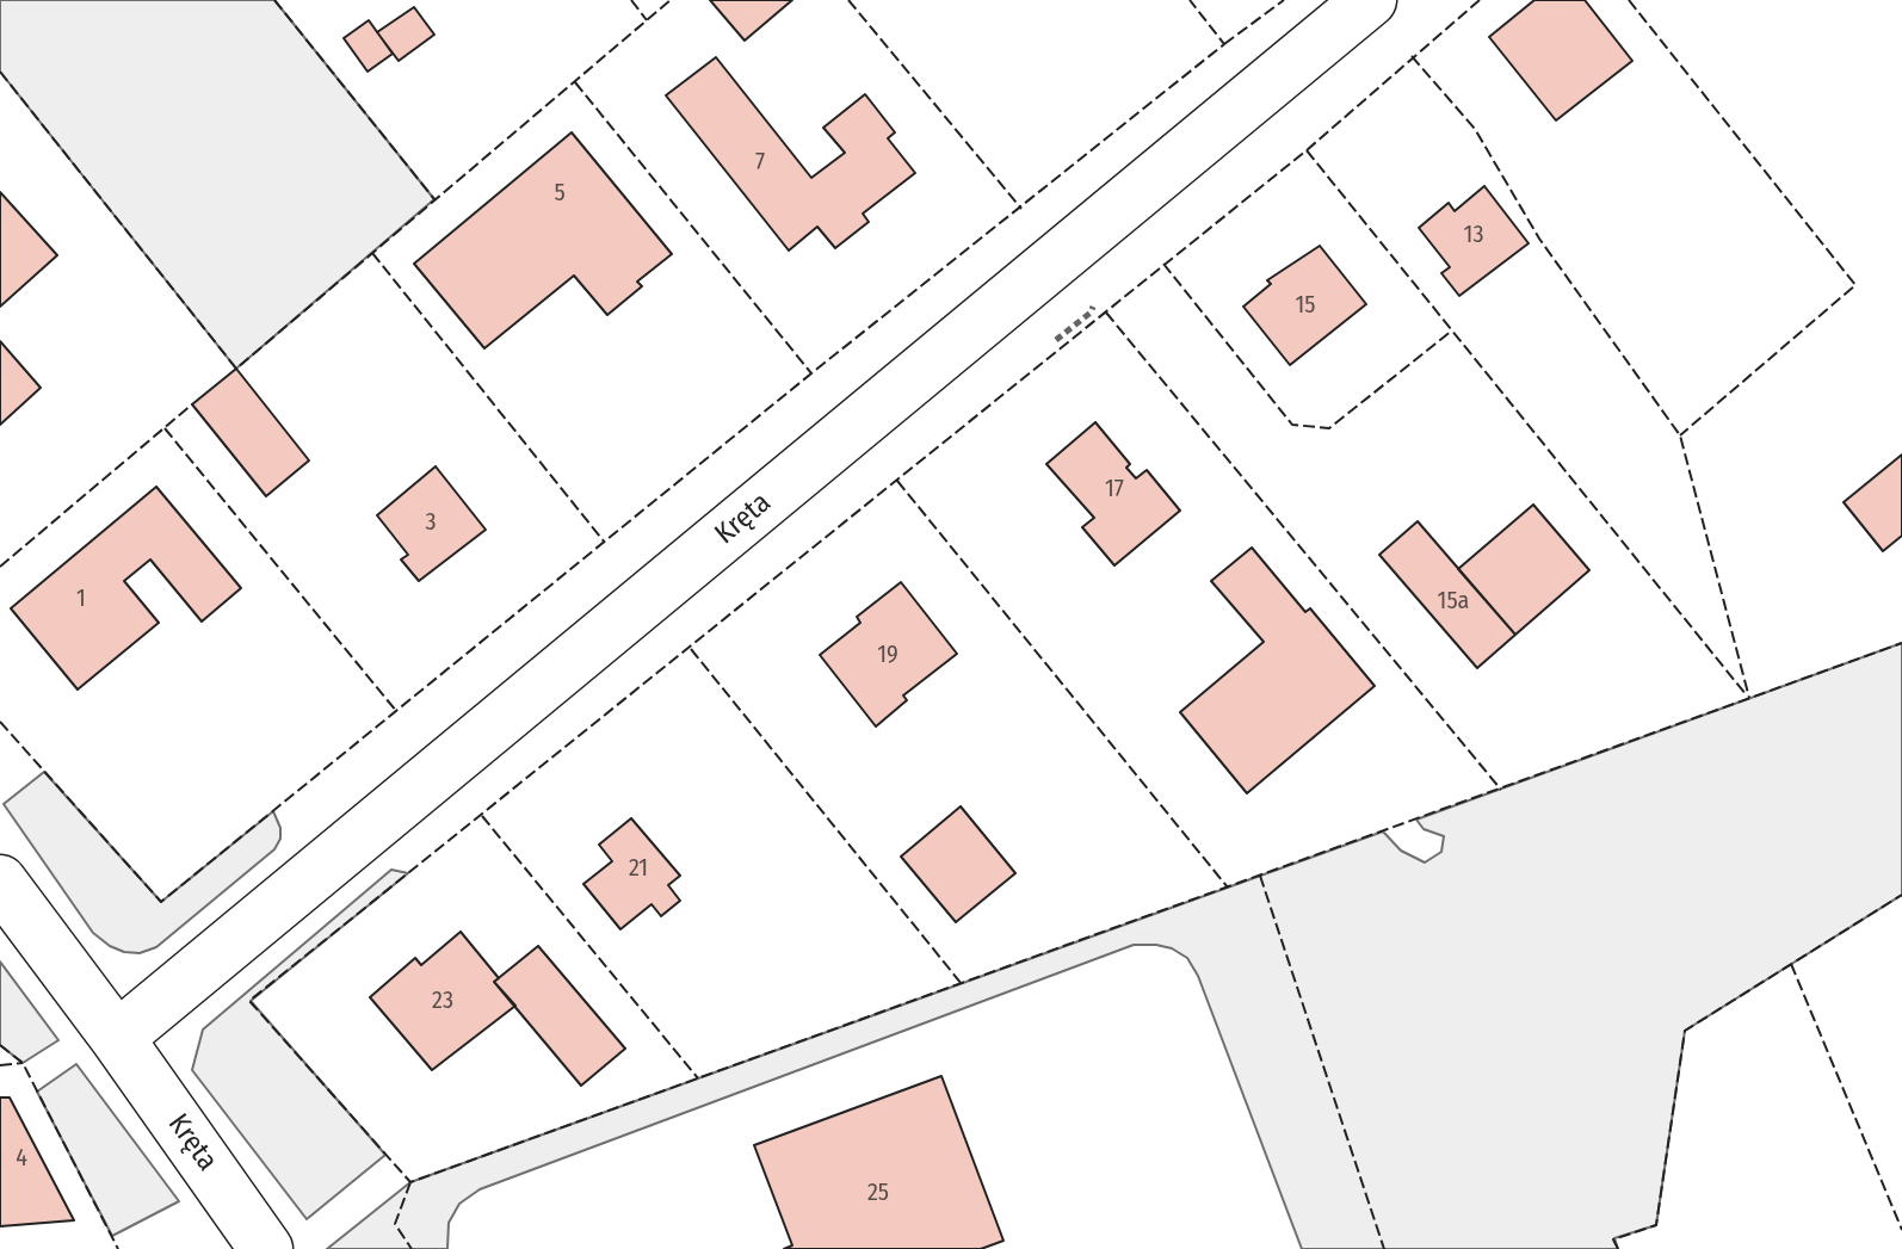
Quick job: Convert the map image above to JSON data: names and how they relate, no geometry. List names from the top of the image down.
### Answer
{
  "streets": {
    "street": ["Kręta"]
  },
  "house_numbers": [
    "7",
    "5",
    "13",
    "15",
    "17",
    "3",
    "1",
    "15a",
    "19",
    "21",
    "23",
    "4",
    "25"
  ]
}
